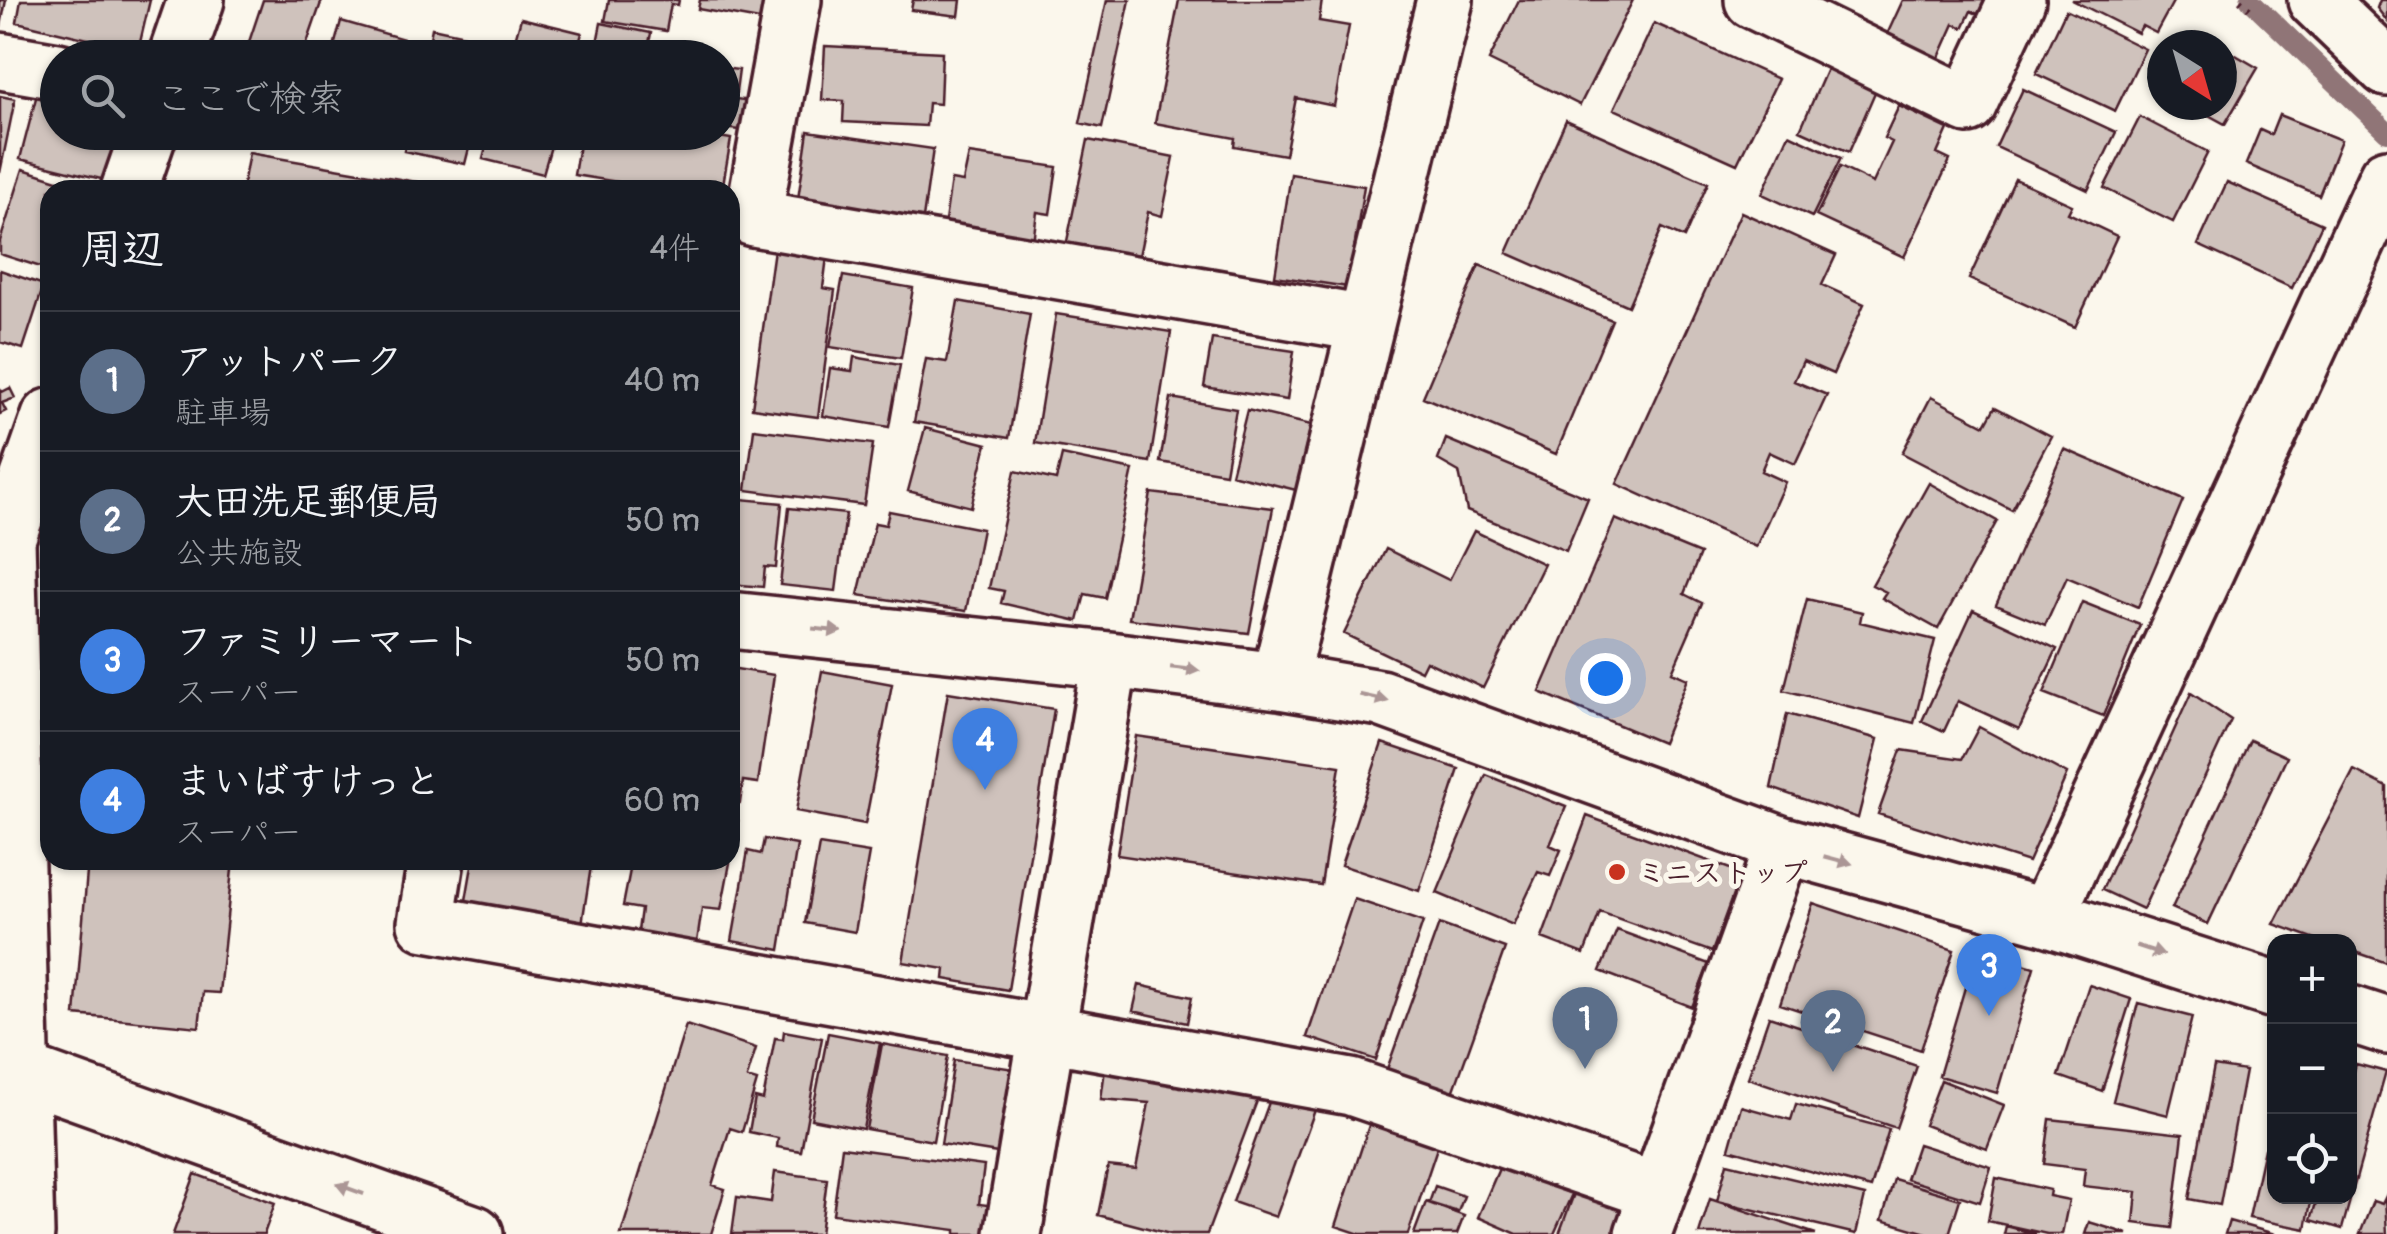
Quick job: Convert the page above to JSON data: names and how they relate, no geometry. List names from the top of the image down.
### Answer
{
  "places": ["ミニストップ"],
  "north": "bottom right",
  "page": {
    "search": "ここで検索",
    "heading": ["周辺", "4件"],
    "list": [
      {
        "mark": "1",
        "name": "アットパーク",
        "note": "駐車場",
        "value": "40 m"
      },
      {
        "mark": "2",
        "name": "大田洗足郵便局",
        "note": "公共施設",
        "value": "50 m"
      },
      {
        "mark": "3",
        "name": "ファミリーマート",
        "note": "スーパー",
        "value": "50 m"
      },
      {
        "mark": "4",
        "name": "まいばすけっと",
        "note": "スーパー",
        "value": "60 m"
      }
    ],
    "pins": [
      "4",
      "3",
      "1",
      "2"
    ],
    "map_buttons": ["+", "−"]
  }
}
